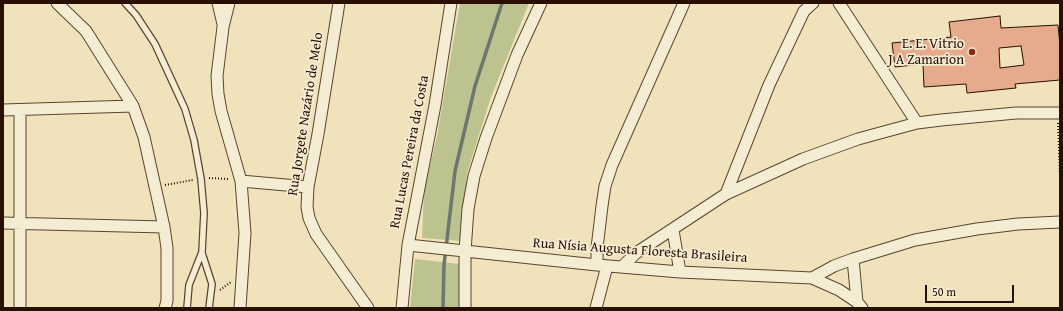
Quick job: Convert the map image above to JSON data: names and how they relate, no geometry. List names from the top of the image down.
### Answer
{
  "streets": {
    "street": ["Rua Jorgete Nazário de Melo", "Rua Lucas Pereira da Costa", "Rua Nísia Augusta Floresta Brasileira"]
  },
  "crossings": [
    ["Rua Lucas Pereira da Costa", "Rua Nísia Augusta Floresta Brasileira"]
  ],
  "places": ["E. E. Vitrio J A Zamarion"],
  "scale_bar": "50 m"
}
